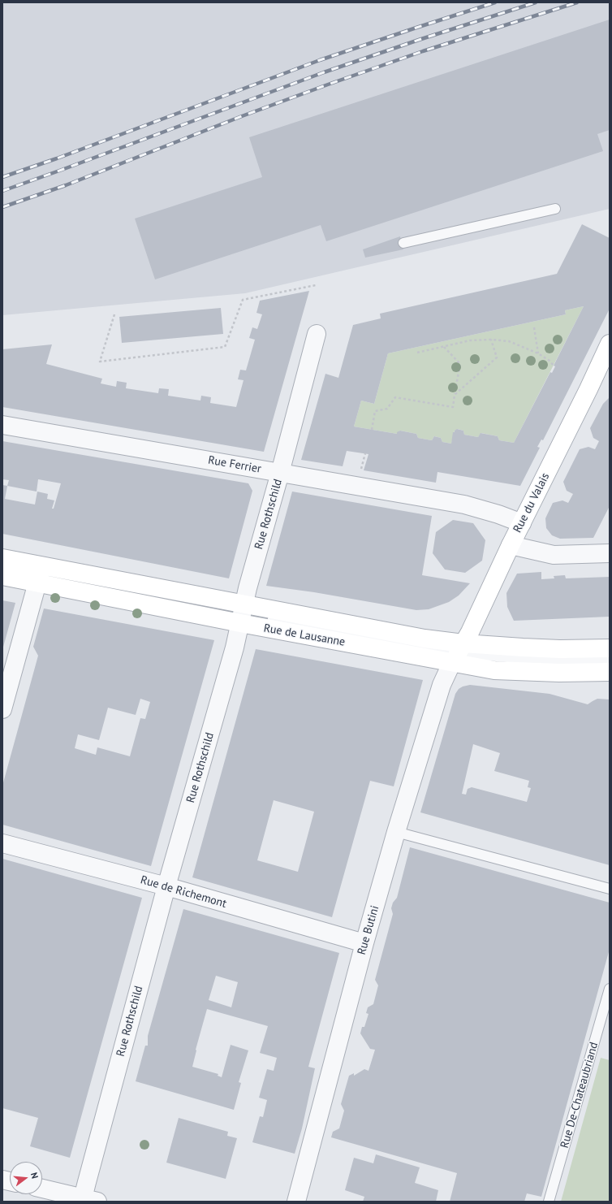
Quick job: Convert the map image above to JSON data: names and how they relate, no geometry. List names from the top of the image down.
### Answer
{
  "streets": {
    "main road": ["Rue du Valais"],
    "street": [
      "Rue Ferrier",
      "Rue Rothschild",
      "Rue de Richemont",
      "Rue Butini"
    ],
    "lane": ["Rue De-Chateaubriand"]
  },
  "crossings": [
    ["Rue Ferrier", "Rue du Valais"],
    ["Rue Ferrier", "Rue Rothschild"],
    ["Rue du Valais", "Rue Butini"],
    ["Rue Rothschild", "Rue de Richemont"],
    ["Rue de Richemont", "Rue Butini"]
  ],
  "north": "right"
}
